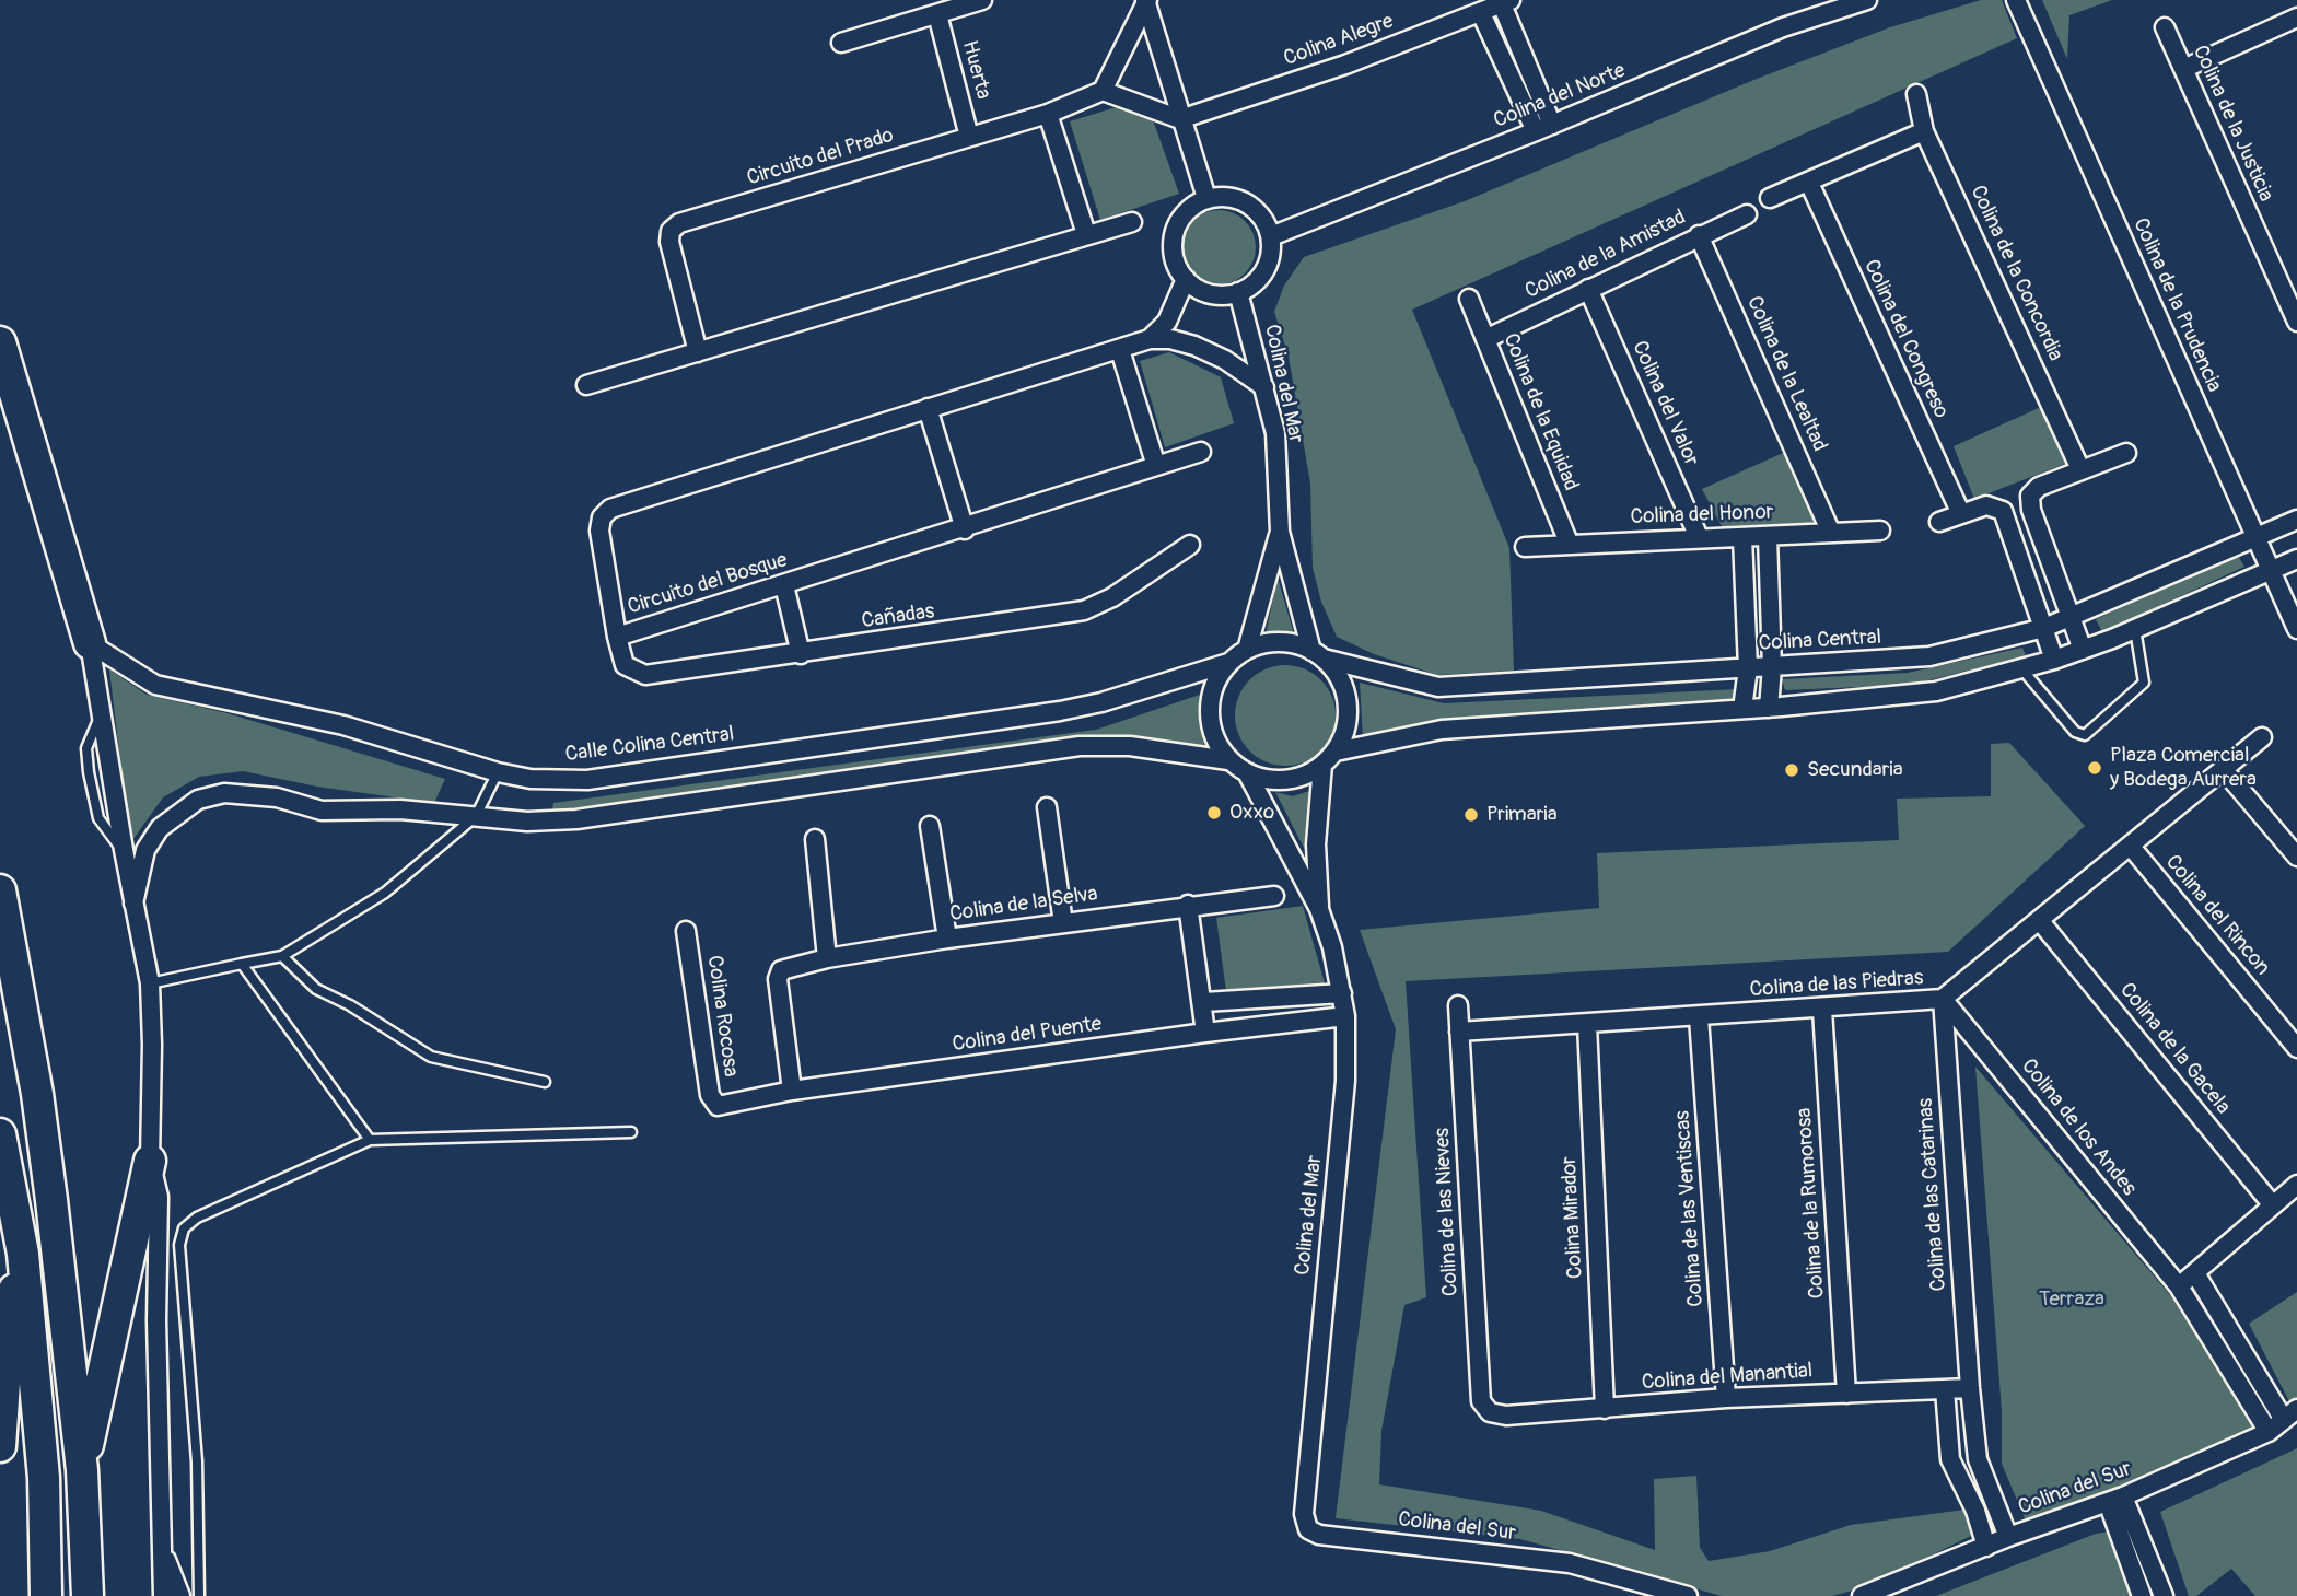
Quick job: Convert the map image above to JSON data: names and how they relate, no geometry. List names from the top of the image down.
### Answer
{
  "streets": {
    "street": [
      "Colina Alegre",
      "Huerta",
      "Colina del Norte",
      "Colina de la Justicia",
      "Circuito del Prado",
      "Colina de la Amistad",
      "Colina de la Concordia",
      "Colina de la Prudencia",
      "Colina del Congreso",
      "Colina de la Lealtad",
      "Colina del Mar",
      "Colina del Valor",
      "Colina de la Equidad",
      "Colina del Honor",
      "Circuito del Bosque",
      "Cañadas",
      "Colina Central",
      "Calle Colina Central",
      "Colina de la Selva",
      "Colina del Rincon",
      "Colina de las Piedras",
      "Colina Rocosa",
      "Colina del Puente",
      "Colina de la Gacela",
      "Colina de los Andes",
      "Colina de las Catarinas",
      "Colina de la Rumorosa",
      "Colina de las Ventiscas",
      "Colina de las Nieves",
      "Colina Mirador",
      "Colina del Manantial",
      "Colina del Sur"
    ]
  },
  "crossings": [
    ["Huerta", "Circuito del Prado"],
    ["Colina del Norte", "Colina del Mar"],
    ["Colina de la Amistad", "Colina de la Lealtad"],
    ["Colina de la Amistad", "Colina del Valor"],
    ["Colina de la Amistad", "Colina de la Equidad"],
    ["Colina de la Prudencia", "Colina Central"],
    ["Colina de la Lealtad", "Colina del Honor"],
    ["Colina del Mar", "Circuito del Bosque"],
    ["Colina del Mar", "Colina Central"],
    ["Colina del Mar", "Calle Colina Central"],
    ["Colina del Mar", "Colina del Puente"],
    ["Colina del Mar", "Colina del Sur"],
    ["Colina del Valor", "Colina del Honor"],
    ["Colina de la Equidad", "Colina del Honor"],
    ["Circuito del Bosque", "Cañadas"],
    ["Colina Central", "Calle Colina Central"],
    ["Colina de la Selva", "Colina del Puente"],
    ["Colina del Rincon", "Colina de las Piedras"],
    ["Colina de las Piedras", "Colina de la Gacela"],
    ["Colina de las Piedras", "Colina de los Andes"],
    ["Colina de las Piedras", "Colina de las Catarinas"],
    ["Colina de las Piedras", "Colina de la Rumorosa"],
    ["Colina de las Piedras", "Colina de las Ventiscas"],
    ["Colina de las Piedras", "Colina de las Nieves"],
    ["Colina de las Piedras", "Colina Mirador"],
    ["Colina Rocosa", "Colina del Puente"],
    ["Colina de los Andes", "Colina de las Catarinas"],
    ["Colina de los Andes", "Colina del Sur"],
    ["Colina de las Catarinas", "Colina del Manantial"],
    ["Colina de las Catarinas", "Colina del Sur"],
    ["Colina de la Rumorosa", "Colina del Manantial"],
    ["Colina de las Ventiscas", "Colina del Manantial"],
    ["Colina de las Nieves", "Colina del Manantial"],
    ["Colina Mirador", "Colina del Manantial"]
  ],
  "parks": ["Terraza"],
  "places": [
    "Plaza Comercial y Bodega Aurrera",
    "Secundaria",
    "Oxxo",
    "Primaria"
  ]
}
